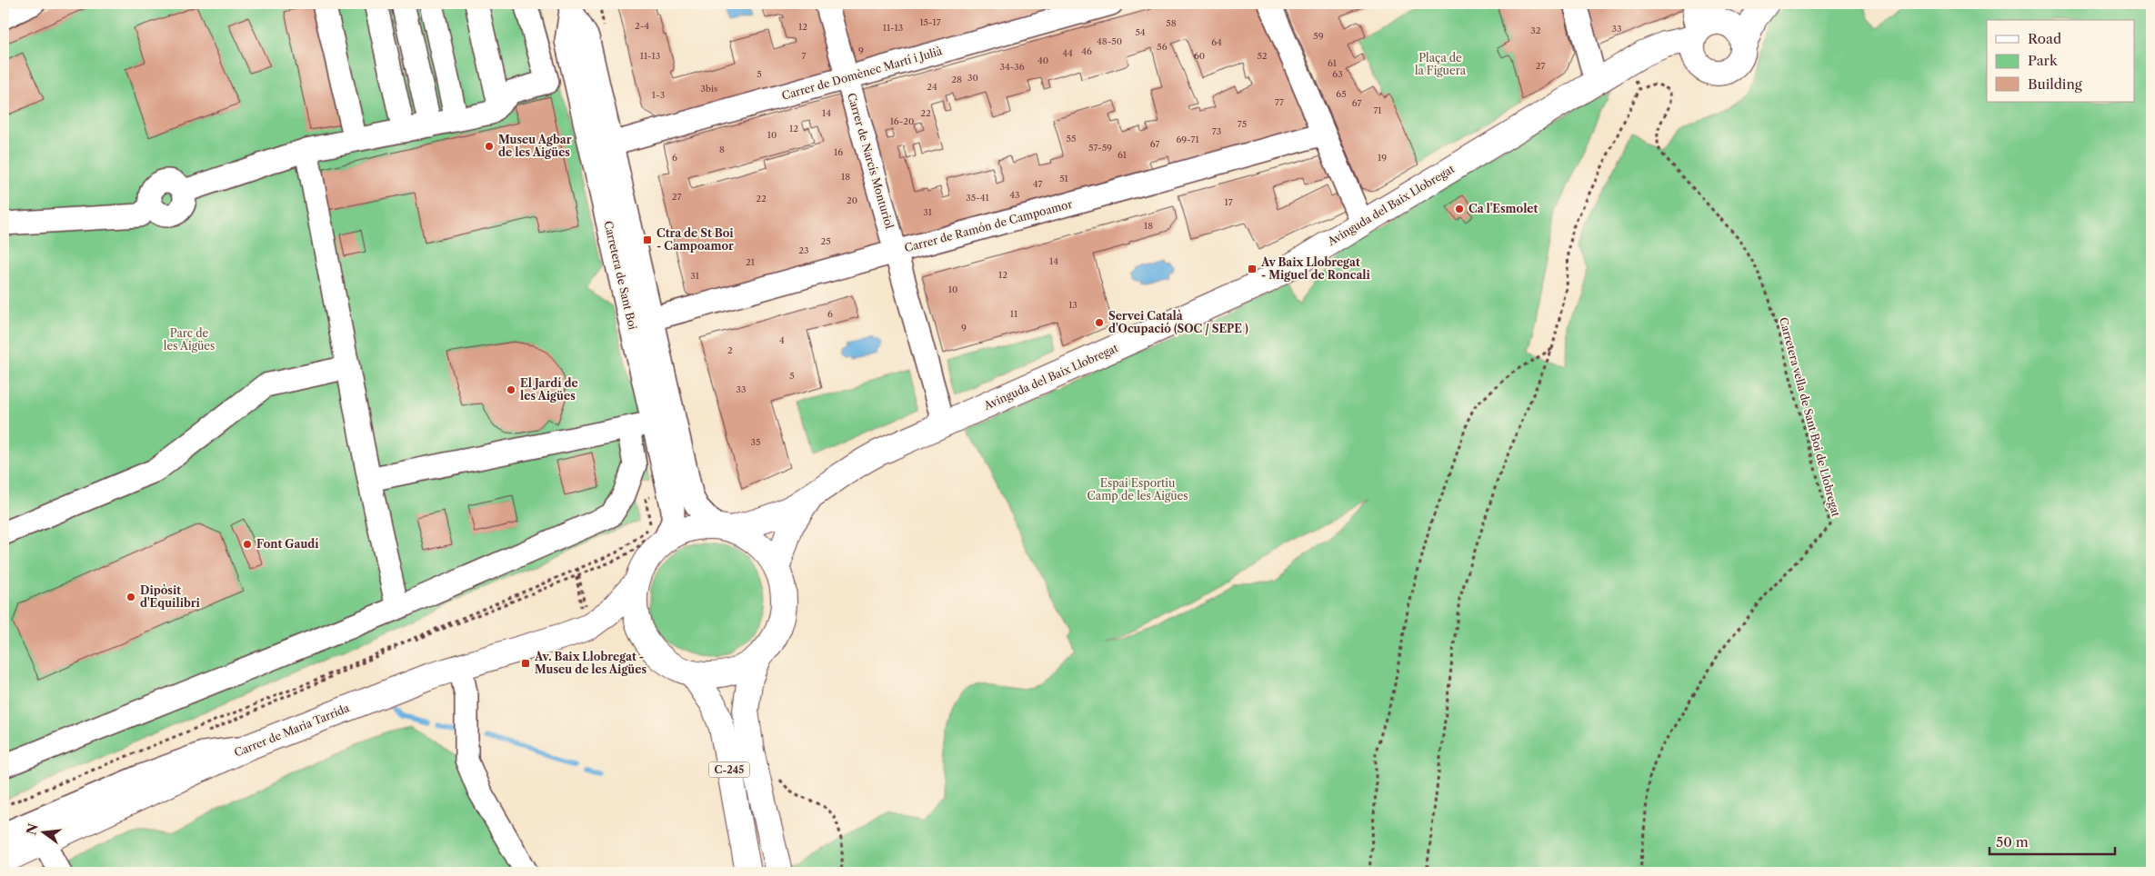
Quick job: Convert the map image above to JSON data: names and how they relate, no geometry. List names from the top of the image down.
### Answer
{
  "streets": {
    "main road": ["Avinguda del Baix Llobregat", "Carrer de Maria Tarrida", "C-245"],
    "street": [
      "Carrer de Domènec Martí i Julià",
      "Carrer de Narcís Monturiol",
      "Carrer de Ramón de Campoamor",
      "Carretera de Sant Boi"
    ],
    "path": ["Carretera vella de Sant Boi de Llobregat"]
  },
  "crossings": [
    ["Carrer de Domènec Martí i Julià", "Carrer de Narcís Monturiol"],
    ["Carrer de Domènec Martí i Julià", "Carretera de Sant Boi"],
    ["Carrer de Narcís Monturiol", "Avinguda del Baix Llobregat"],
    ["Carrer de Narcís Monturiol", "Carrer de Ramón de Campoamor"],
    ["Avinguda del Baix Llobregat", "Carretera de Sant Boi"],
    ["Avinguda del Baix Llobregat", "C-245"],
    ["Carrer de Ramón de Campoamor", "Carretera de Sant Boi"],
    ["Carretera de Sant Boi", "C-245"]
  ],
  "parks": ["Plaça de la Figuera", "Parc de les Aigües", "Espai Esportiu Camp de les Aigües"],
  "places": {
    "other": [
      "Museu Agbar de les Aigües",
      "Ca l'Esmolet",
      "Servei Català d'Ocupació (SOC / SEPE )",
      "El Jardí de les Aigües",
      "Font Gaudí",
      "Dipòsit d'Equilibri"
    ],
    "transit": ["Ctra de St Boi - Campoamor", "Av Baix Llobregat - Miguel de Roncali", "Av. Baix Llobregat - Museu de les Aigües"]
  },
  "house_numbers": [
    "15-17",
    "58",
    "2-4",
    "12",
    "11-13",
    "33",
    "32",
    "54",
    "59",
    "48-50",
    "64",
    "56",
    "9",
    "46",
    "44",
    "11-13",
    "7",
    "60",
    "52",
    "40",
    "61",
    "27",
    "34-36",
    "5",
    "63",
    "30",
    "28",
    "24",
    "3bis",
    "65",
    "1-3",
    "77",
    "67",
    "71",
    "14",
    "22",
    "16-20",
    "75",
    "12",
    "73",
    "10",
    "55",
    "69-71",
    "67",
    "57-59",
    "8",
    "16",
    "61",
    "6",
    "19",
    "18",
    "51",
    "47",
    "43",
    "27",
    "35-41",
    "22",
    "20",
    "17",
    "31",
    "18",
    "25",
    "23",
    "14",
    "21",
    "12",
    "31",
    "10",
    "13",
    "6",
    "11",
    "9",
    "4",
    "2",
    "5",
    "33",
    "35"
  ],
  "legend": ["Road", "Park", "Building"],
  "scale_bar": "50 m",
  "north": "left"
}
